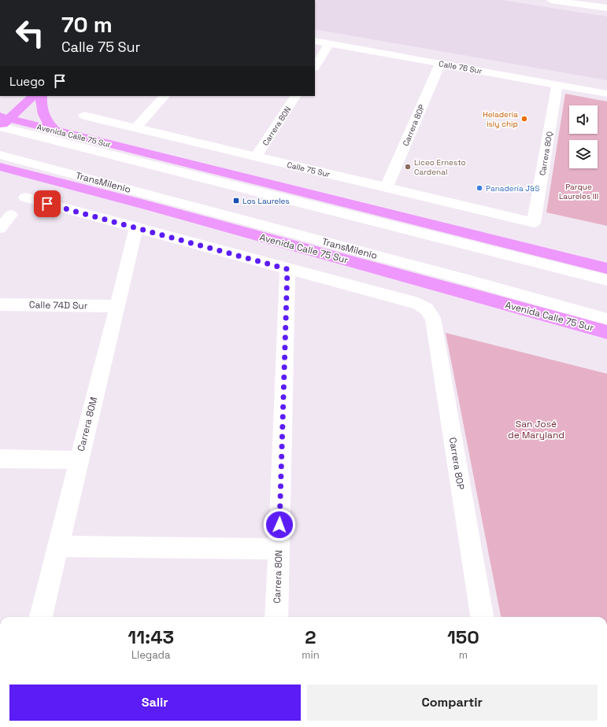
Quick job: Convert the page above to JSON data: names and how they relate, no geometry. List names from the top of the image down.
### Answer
{
  "streets": {
    "main road": ["Avenida Calle 75 Sur"],
    "street": [
      "Calle 76 Sur",
      "Carrera 80P",
      "Carrera 80N",
      "Carrera 80Q",
      "Calle 75 Sur",
      "TransMilenio",
      "Calle 74D Sur",
      "Carrera 80M"
    ]
  },
  "crossings": [
    ["Calle 76 Sur", "Carrera 80P"],
    ["Calle 76 Sur", "Carrera 80Q"],
    ["Carrera 80P", "Carrera 80N"],
    ["Carrera 80P", "Calle 75 Sur"],
    ["Carrera 80N", "Calle 75 Sur"],
    ["Carrera 80Q", "Calle 75 Sur"],
    ["Calle 74D Sur", "Carrera 80M"]
  ],
  "parks": ["Parque Laureles III", "San José de Maryland"],
  "places": {
    "other": ["Heladeria isly chip", "Liceo Ernesto Cardenal", "Panadería J&S"],
    "transit": ["Los Laureles"]
  },
  "page": {
    "turn": ["70 m", "Calle 75 Sur"],
    "then": "Luego",
    "eta": [
      "11:43",
      "Llegada",
      "2",
      "min",
      "150",
      "m"
    ],
    "buttons": ["Salir", "Compartir"]
  }
}
